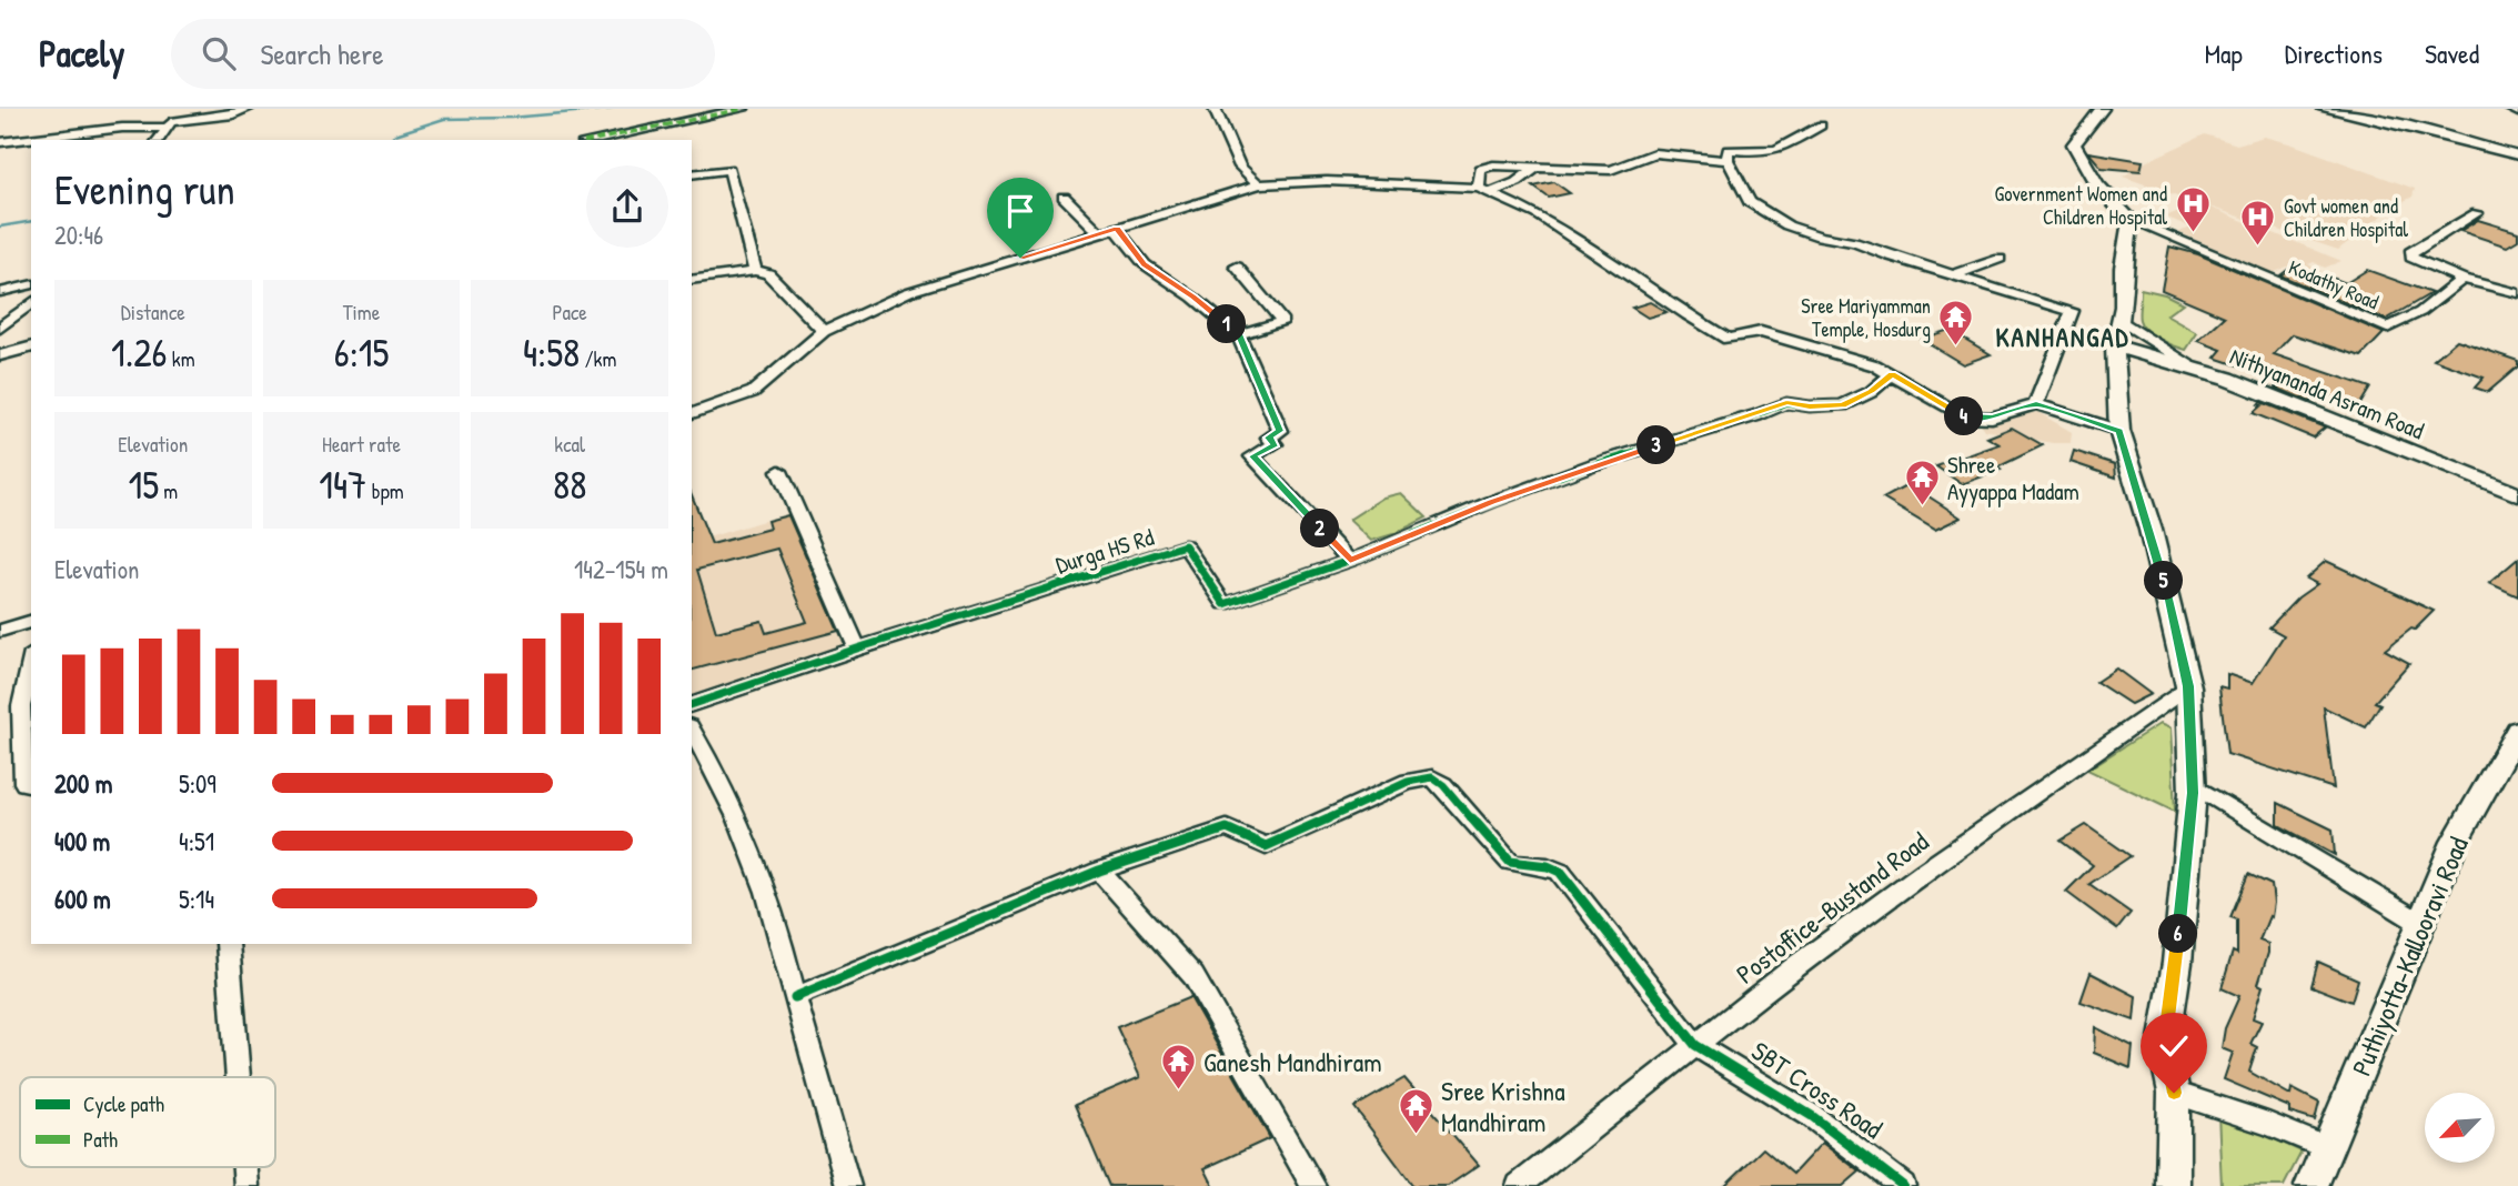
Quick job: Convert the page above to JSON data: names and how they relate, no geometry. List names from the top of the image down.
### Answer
{
  "streets": {
    "main road": ["Nithyananda Asram Road", "Puthiyotta-Kallooravi Road"],
    "street": [
      "Kodathy Road",
      "Durga HS Rd",
      "Postoffice-Bustand Road",
      "SBT Cross Road"
    ]
  },
  "crossings": [
    ["Postoffice-Bustand Road", "SBT Cross Road"]
  ],
  "districts": ["KANHANGAD"],
  "places": {
    "hospital": ["Government Women and Children Hospital", "Govt women and Children Hospital"],
    "temple": [
      "Sree Mariyamman Temple, Hosdurg",
      "Shree Ayyappa Madam",
      "Ganesh Mandhiram",
      "Sree Krishna Mandhiram"
    ]
  },
  "legend": ["Cycle path", "Path"],
  "north": "bottom left",
  "page": {
    "header": "Pacely",
    "search": "Search here",
    "nav": ["Map", "Directions", "Saved"],
    "heading": ["Evening run", "20:46"],
    "stats": [
      ["Distance", "1.26 km"],
      ["Time", "6:15"],
      ["Pace", "4:58 /km"],
      ["Elevation", "15 m"],
      ["Heart rate", "147 bpm"],
      ["kcal", "88"]
    ],
    "pins": [
      "1",
      "4",
      "3",
      "2",
      "5",
      "6"
    ],
    "chart": ["Elevation", "142–154 m"],
    "list": [
      {
        "name": "200 m",
        "note": "5:09"
      },
      {
        "name": "400 m",
        "note": "4:51"
      },
      {
        "name": "600 m",
        "note": "5:14"
      }
    ]
  }
}
